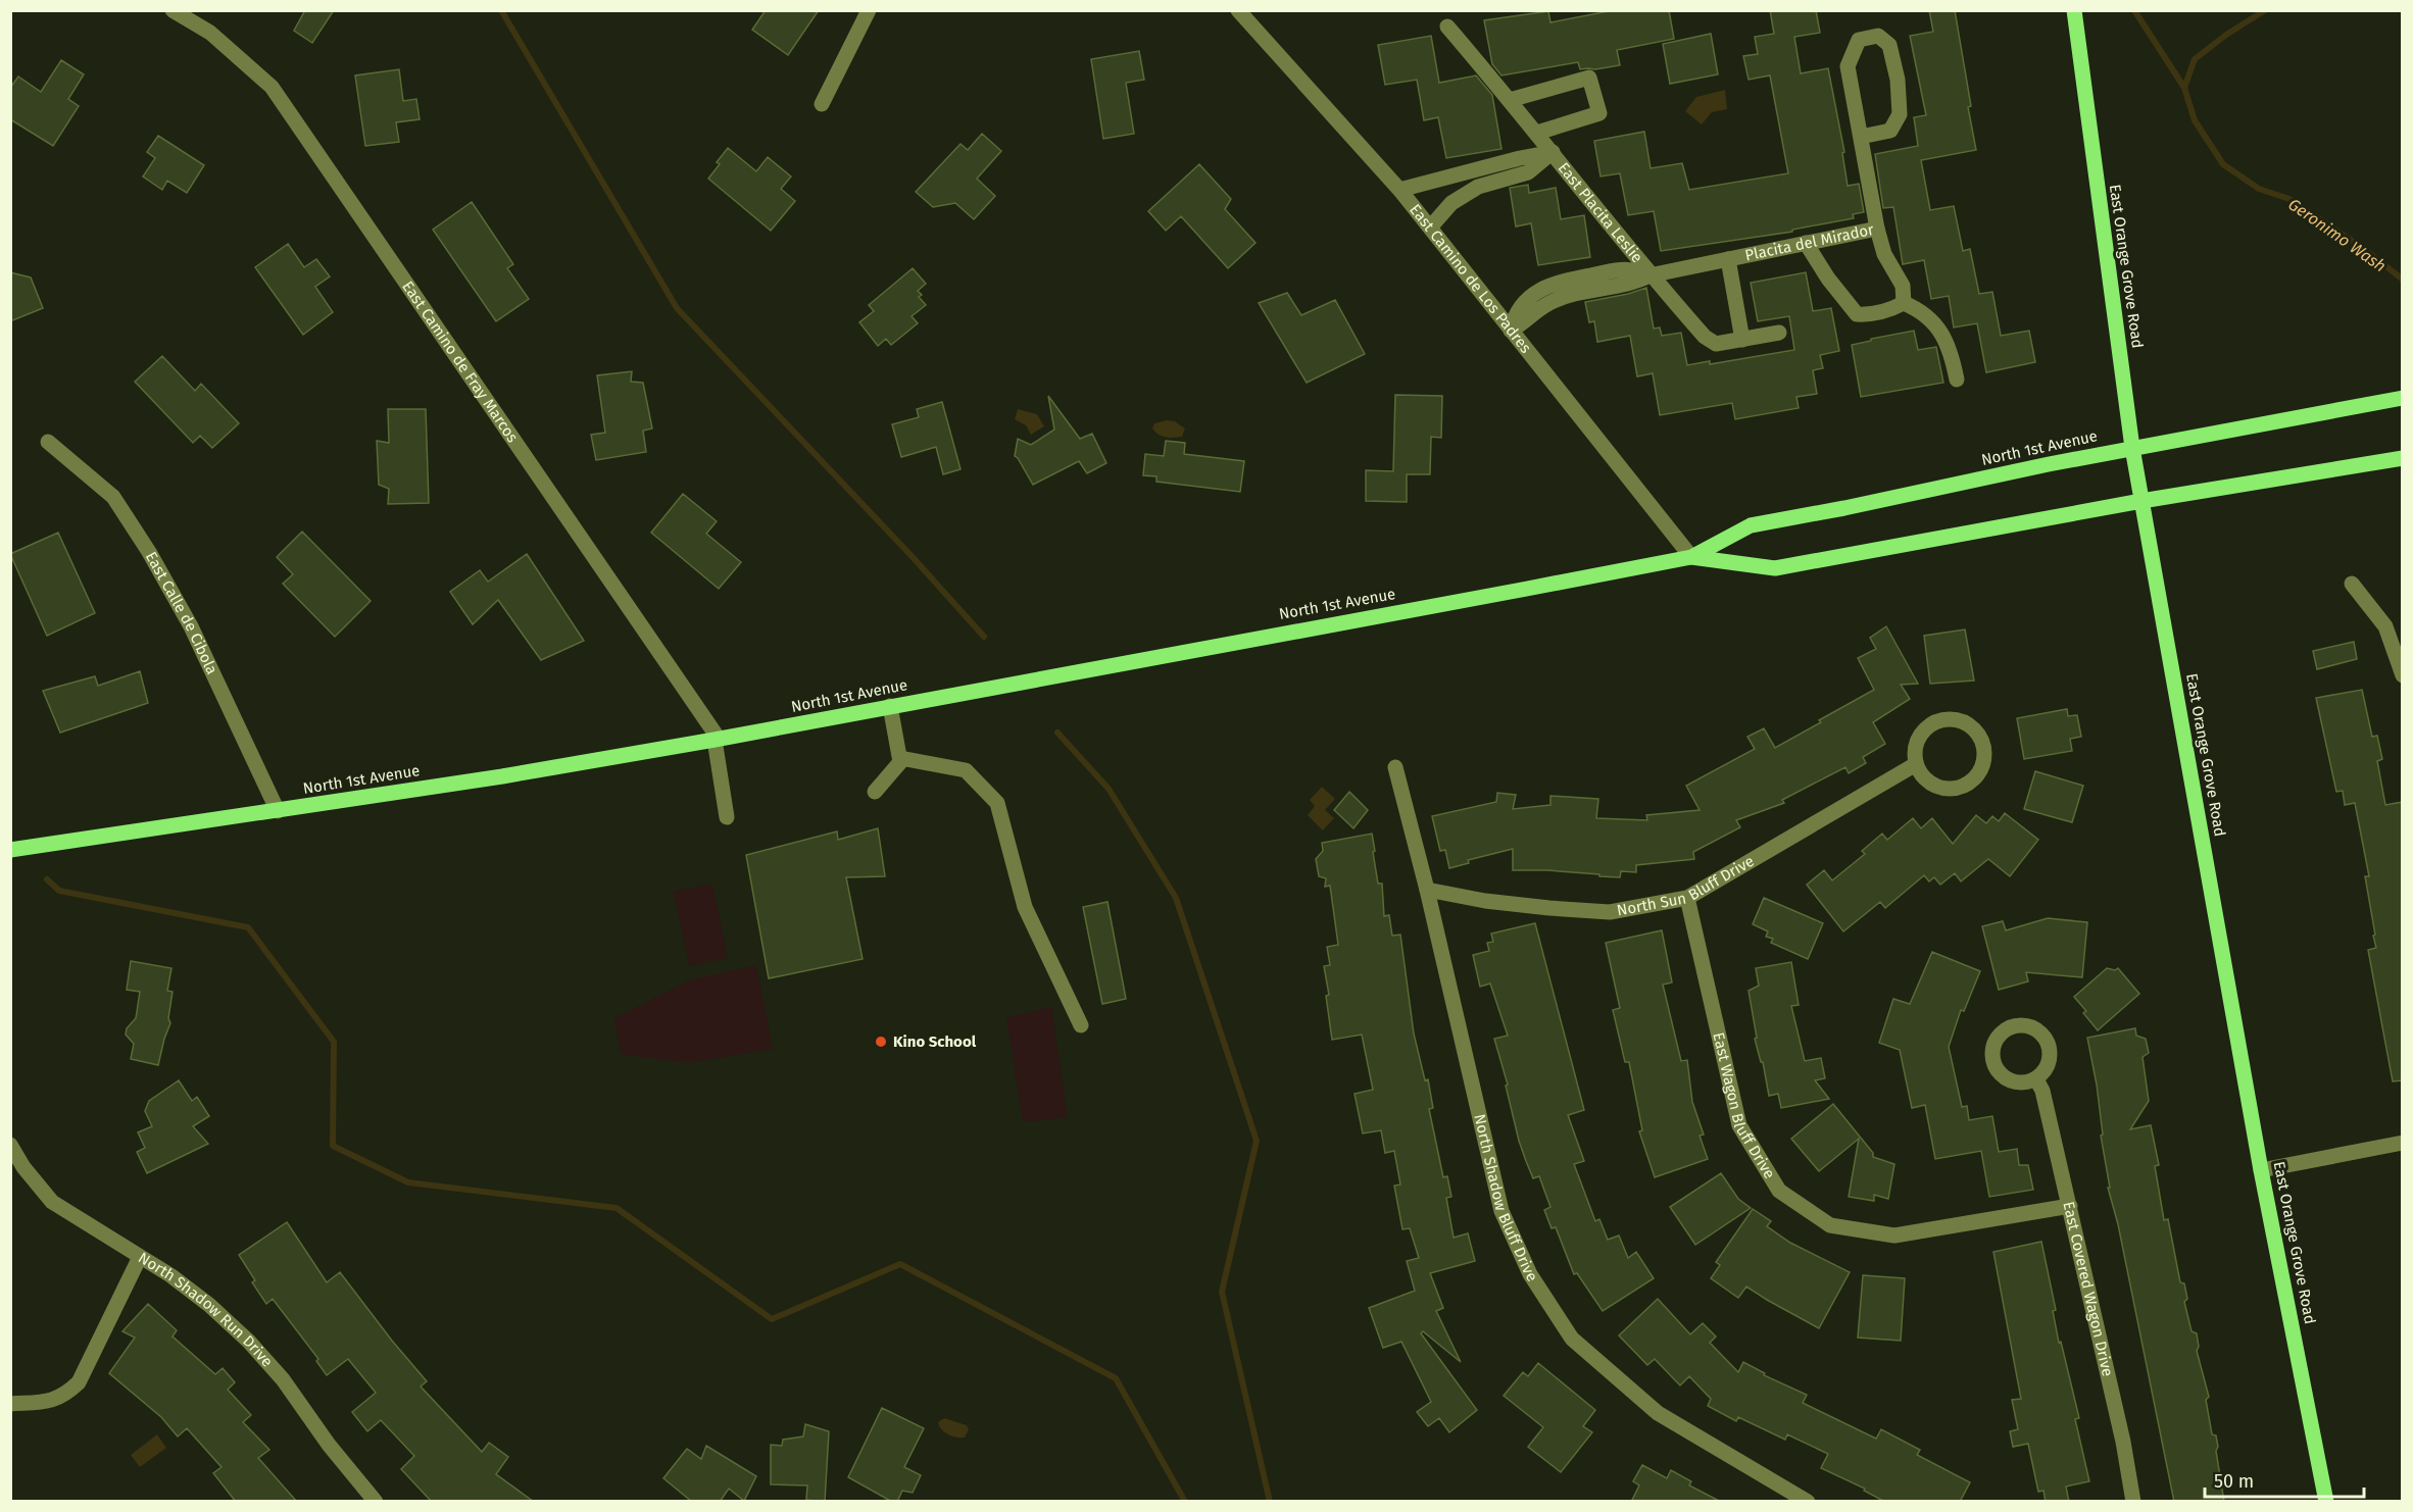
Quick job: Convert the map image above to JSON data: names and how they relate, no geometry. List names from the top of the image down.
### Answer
{
  "streets": {
    "main road": ["East Orange Grove Road", "North 1st Avenue"],
    "street": [
      "East Placita Leslie",
      "Placita del Mirador",
      "East Camino de Los Padres",
      "East Camino de Fray Marcos",
      "East Calle de Cibola",
      "North Sun Bluff Drive",
      "East Wagon Bluff Drive",
      "North Shadow Bluff Drive",
      "East Covered Wagon Drive",
      "North Shadow Run Drive"
    ]
  },
  "crossings": [
    ["East Placita Leslie", "Placita del Mirador"],
    ["Placita del Mirador", "East Camino de Los Padres"],
    ["East Orange Grove Road", "North 1st Avenue"],
    ["East Camino de Los Padres", "North 1st Avenue"],
    ["East Camino de Fray Marcos", "North 1st Avenue"],
    ["North 1st Avenue", "East Calle de Cibola"],
    ["North Sun Bluff Drive", "East Wagon Bluff Drive"],
    ["North Sun Bluff Drive", "North Shadow Bluff Drive"],
    ["East Wagon Bluff Drive", "East Covered Wagon Drive"]
  ],
  "water": ["Geronimo Wash"],
  "places": ["Kino School"],
  "scale_bar": "50 m"
}
